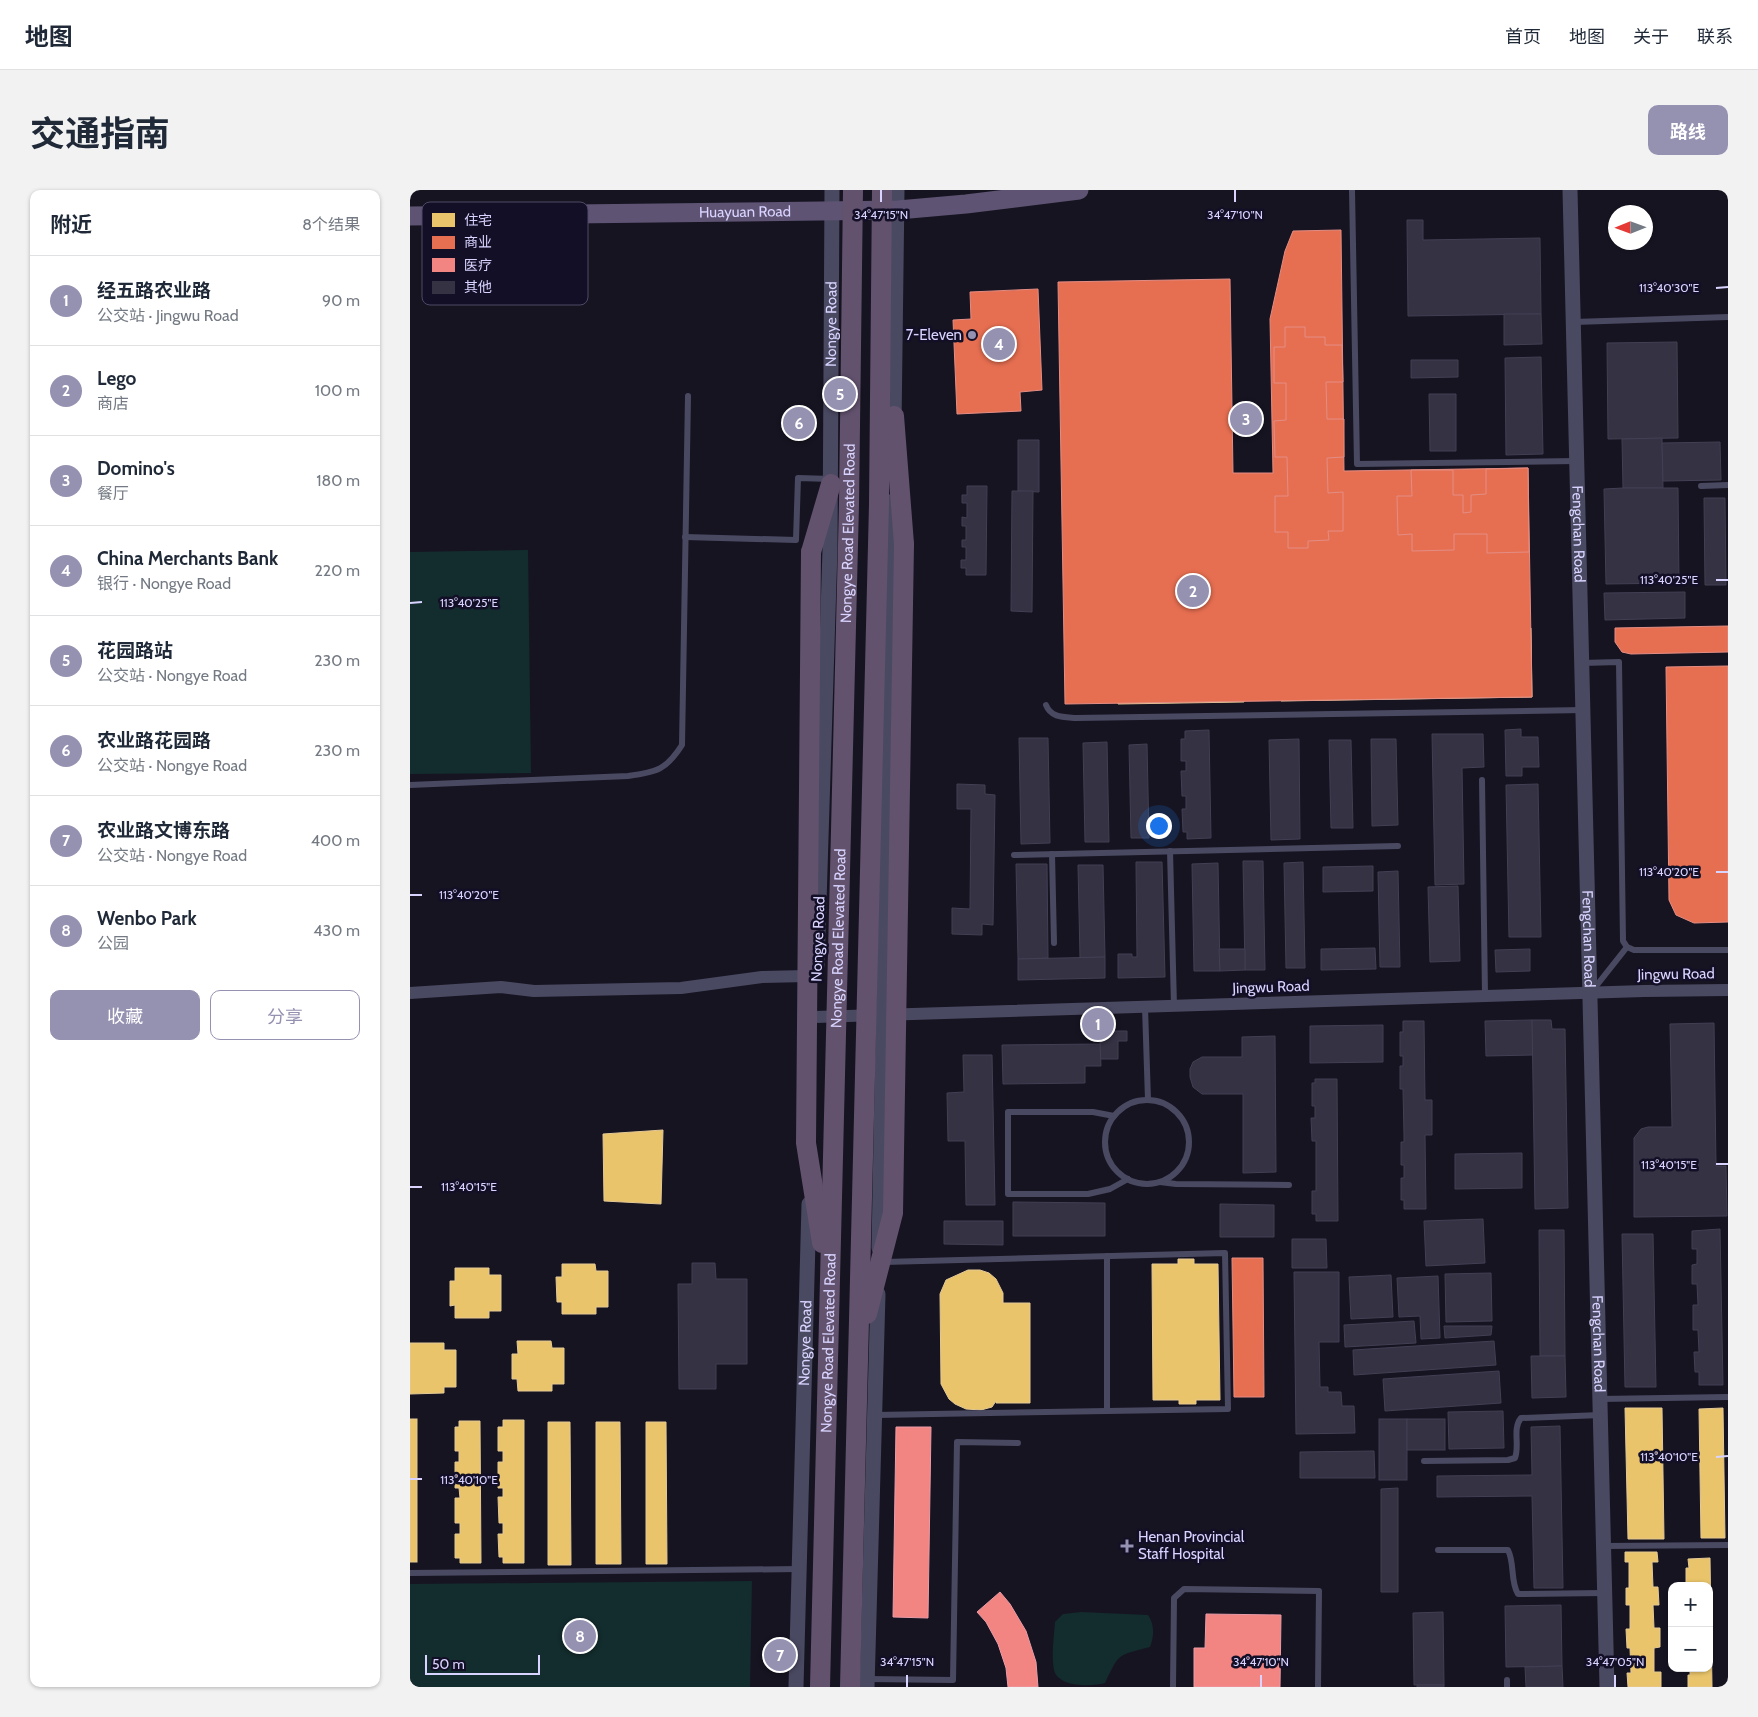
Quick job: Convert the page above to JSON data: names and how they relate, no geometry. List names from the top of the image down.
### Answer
{
  "streets": {
    "highway": ["Nongye Road Elevated Road"],
    "main road": ["Huayuan Road"],
    "street": ["Nongye Road", "Fengchan Road", "Jingwu Road"]
  },
  "crossings": [
    ["Huayuan Road", "Nongye Road"],
    ["Nongye Road", "Jingwu Road"],
    ["Fengchan Road", "Jingwu Road"]
  ],
  "places": {
    "other": ["7-Eleven"],
    "health": ["Henan Provincial Staff Hospital"]
  },
  "legend": [
    "住宅",
    "商业",
    "医疗",
    "其他"
  ],
  "scale_bar": "50 m",
  "north": "left",
  "page": {
    "header": "地图",
    "nav": [
      "首页",
      "地图",
      "关于",
      "联系"
    ],
    "title": "交通指南",
    "buttons": [
      "路线",
      ["收藏", "分享"]
    ],
    "heading": ["附近", "8个结果"],
    "list": [
      {
        "mark": "1",
        "name": "经五路农业路",
        "note": "公交站 · Jingwu Road",
        "value": "90 m"
      },
      {
        "mark": "2",
        "name": "Lego",
        "note": "商店",
        "value": "100 m"
      },
      {
        "mark": "3",
        "name": "Domino's",
        "note": "餐厅",
        "value": "180 m"
      },
      {
        "mark": "4",
        "name": "China Merchants Bank",
        "note": "银行 · Nongye Road",
        "value": "220 m"
      },
      {
        "mark": "5",
        "name": "花园路站",
        "note": "公交站 · Nongye Road",
        "value": "230 m"
      },
      {
        "mark": "6",
        "name": "农业路花园路",
        "note": "公交站 · Nongye Road",
        "value": "230 m"
      },
      {
        "mark": "7",
        "name": "农业路文博东路",
        "note": "公交站 · Nongye Road",
        "value": "400 m"
      },
      {
        "mark": "8",
        "name": "Wenbo Park",
        "note": "公园",
        "value": "430 m"
      }
    ],
    "pins": [
      "4",
      "5",
      "3",
      "6",
      "2",
      "1",
      "8",
      "7"
    ],
    "map_buttons": ["+", "−"],
    "scale": "50 m"
  },
  "coordinates": [
    "34°47'15\"N",
    "34°47'10\"N",
    "113°40'30\"E",
    "113°40'25\"E",
    "113°40'20\"E",
    "113°40'15\"E",
    "113°40'10\"E",
    "34°47'05\"N"
  ]
}
